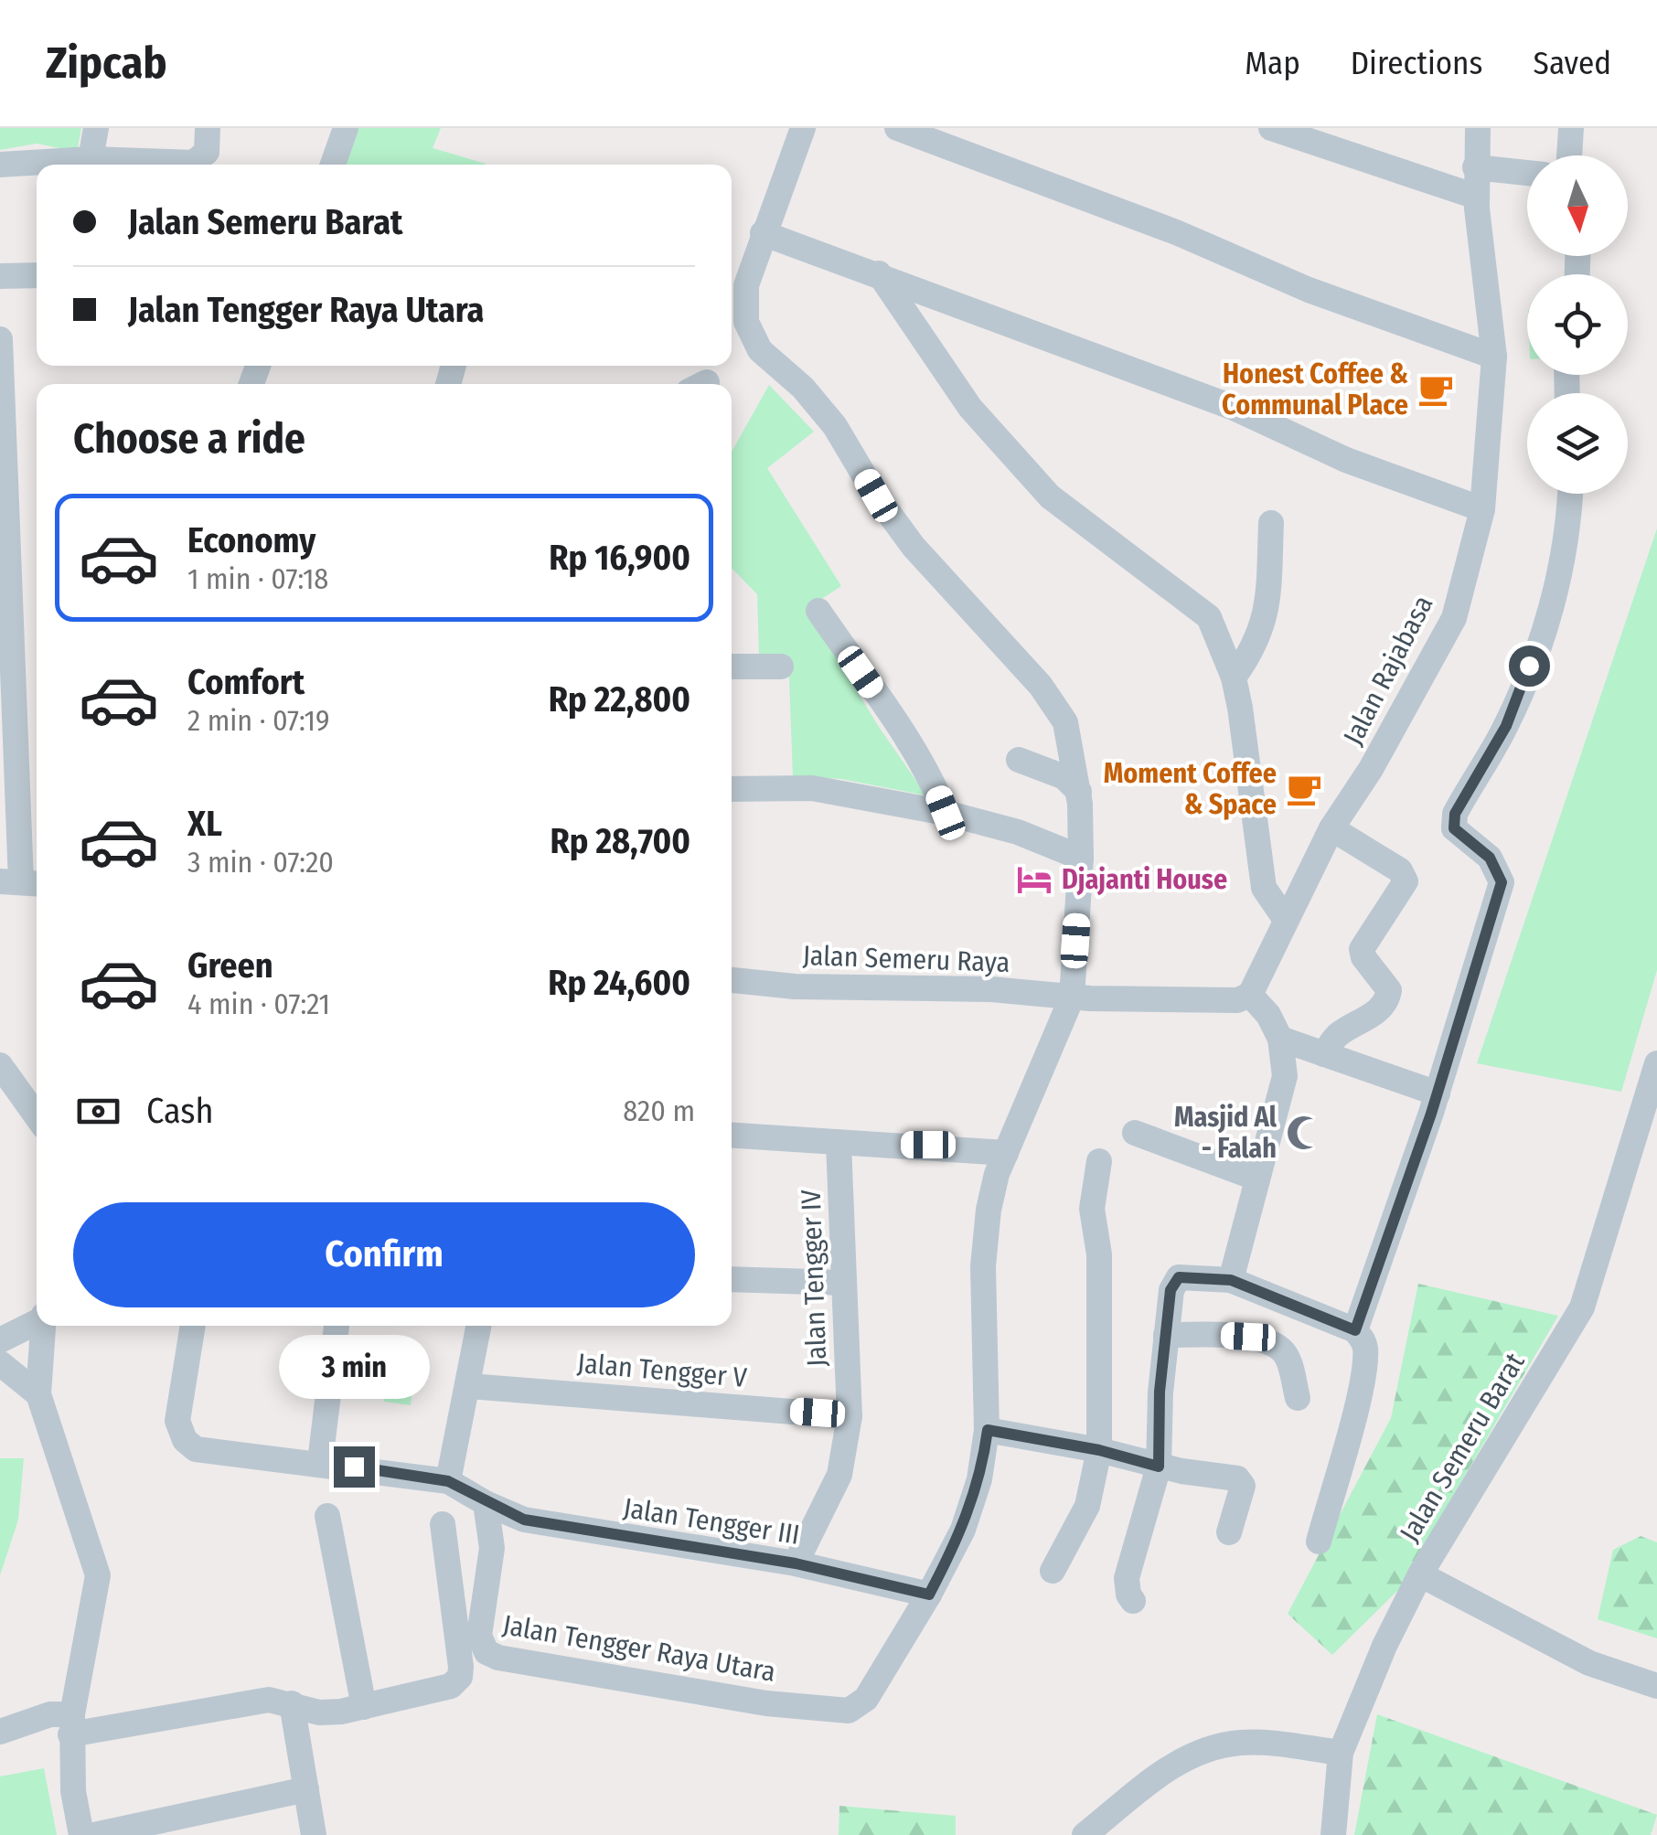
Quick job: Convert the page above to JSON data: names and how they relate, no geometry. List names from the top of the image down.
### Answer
{
  "streets": {
    "street": [
      "Jalan Rajabasa",
      "Jalan Semeru Raya",
      "Jalan Tengger IV",
      "Jalan Tengger V",
      "Jalan Semeru Barat",
      "Jalan Tengger III",
      "Jalan Tengger Raya Utara"
    ]
  },
  "crossings": [
    ["Jalan Rajabasa", "Jalan Semeru Raya"],
    ["Jalan Semeru Raya", "Jalan Tengger Raya Utara"],
    ["Jalan Tengger IV", "Jalan Tengger V"],
    ["Jalan Tengger IV", "Jalan Tengger III"],
    ["Jalan Tengger III", "Jalan Tengger Raya Utara"]
  ],
  "places": {
    "cafe": ["Honest Coffee & Communal Place", "Moment Coffee & Space"],
    "hotel": ["Djajanti House"],
    "mosque": ["Masjid Al - Falah"]
  },
  "north": "bottom",
  "page": {
    "header": "Zipcab",
    "nav": ["Map", "Directions", "Saved"],
    "banner": ["Jalan Semeru Barat", "Jalan Tengger Raya Utara"],
    "heading": "Choose a ride",
    "list": [
      {
        "name": "Economy",
        "note": "1 min · 07:18",
        "value": "Rp 16,900"
      },
      {
        "name": "Comfort",
        "note": "2 min · 07:19",
        "value": "Rp 22,800"
      },
      {
        "name": "XL",
        "note": "3 min · 07:20",
        "value": "Rp 28,700"
      },
      {
        "name": "Green",
        "note": "4 min · 07:21",
        "value": "Rp 24,600"
      }
    ],
    "pay": ["Cash", "820 m"],
    "buttons": "Confirm",
    "bubble": "3 min"
  }
}
